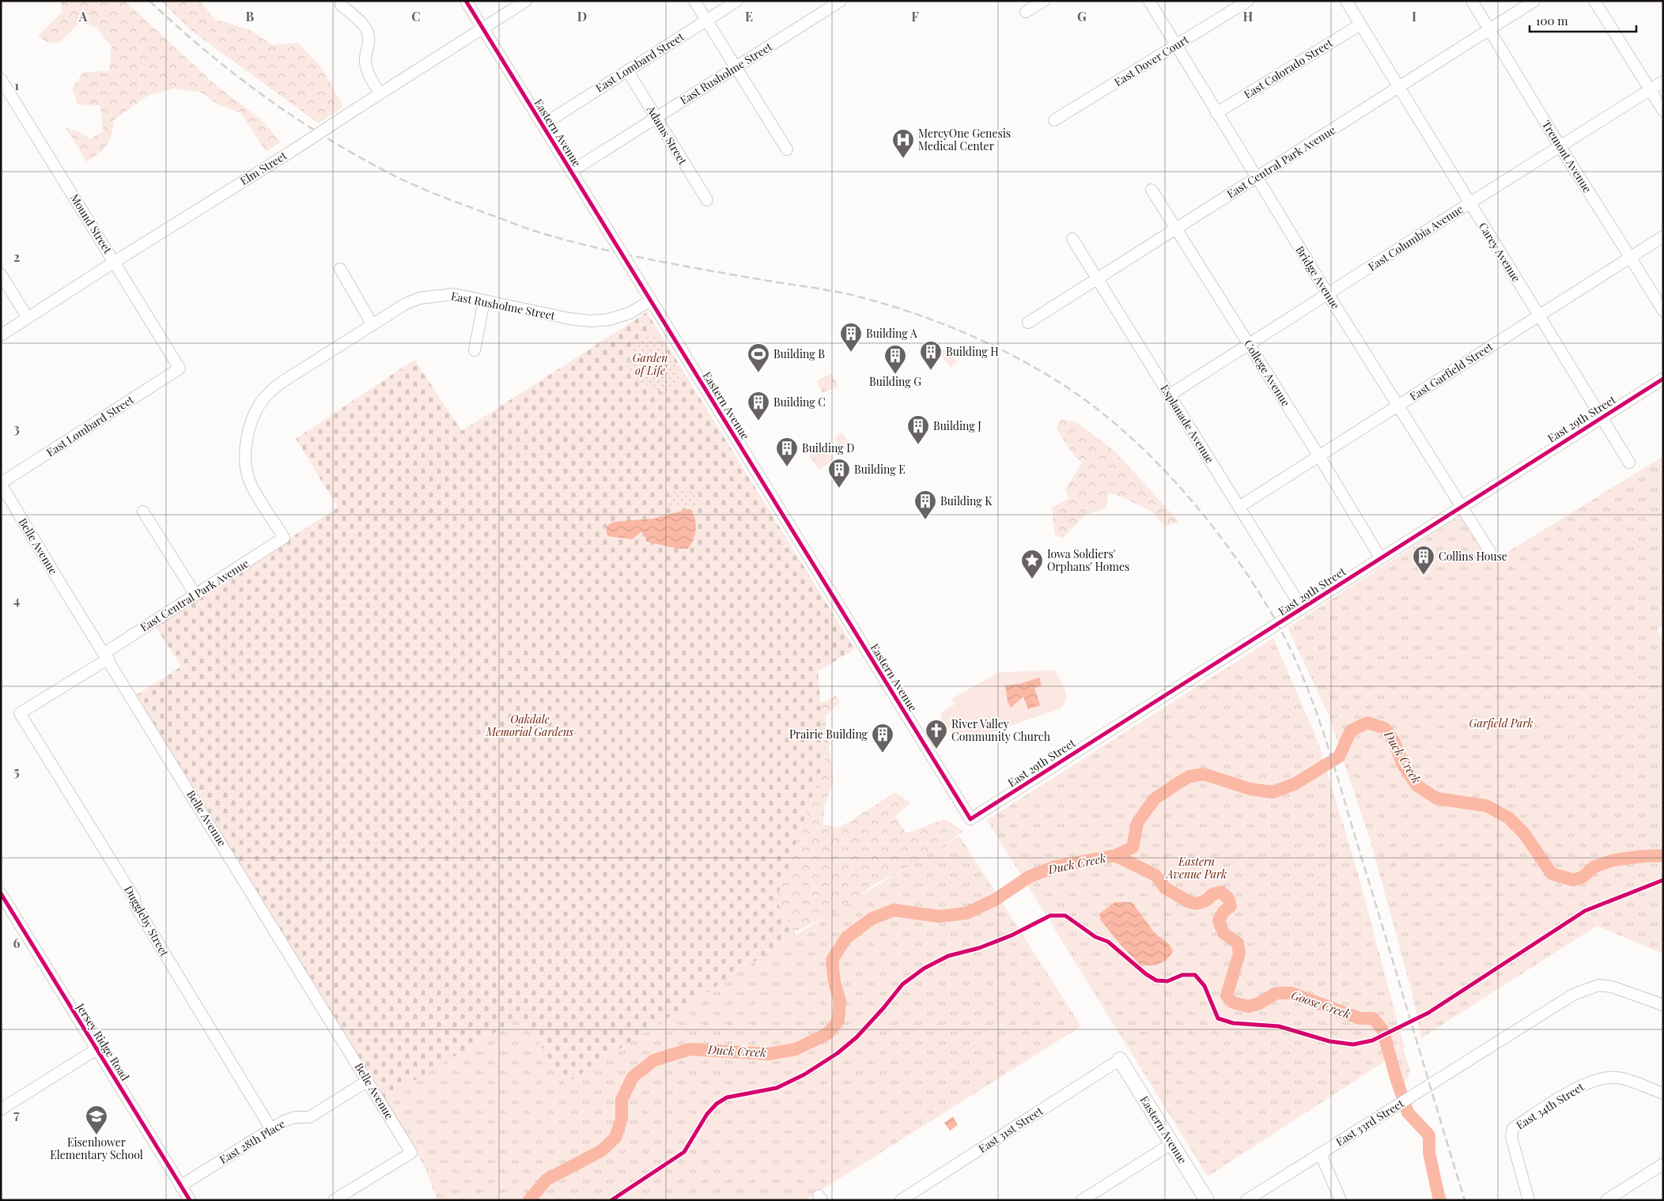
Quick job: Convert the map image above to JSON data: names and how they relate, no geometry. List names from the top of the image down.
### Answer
{
  "streets": {
    "main road": ["Eastern Avenue"],
    "street": [
      "East Dover Court",
      "East Lombard Street",
      "East Colorado Street",
      "East Rusholme Street",
      "Adams Street",
      "Tremont Avenue",
      "East Central Park Avenue",
      "Elm Street",
      "Mound Street",
      "East Columbia Avenue",
      "Carey Avenue",
      "Bridge Avenue",
      "East Garfield Street",
      "College Avenue",
      "East 29th Street",
      "Esplanade Avenue",
      "Belle Avenue",
      "Duggleby Street",
      "Jersey Ridge Road",
      "East 34th Street",
      "East 33rd Street",
      "East 31st Street",
      "East 28th Place"
    ]
  },
  "crossings": [
    ["East Dover Court", "Bridge Avenue"],
    ["East Lombard Street", "Eastern Avenue"],
    ["East Lombard Street", "Adams Street"],
    ["East Lombard Street", "Mound Street"],
    ["East Lombard Street", "Belle Avenue"],
    ["East Colorado Street", "Carey Avenue"],
    ["East Colorado Street", "Bridge Avenue"],
    ["East Rusholme Street", "Eastern Avenue"],
    ["East Rusholme Street", "Adams Street"],
    ["East Rusholme Street", "East Central Park Avenue"],
    ["Eastern Avenue", "Elm Street"],
    ["Eastern Avenue", "East 29th Street"],
    ["Eastern Avenue", "East 31st Street"],
    ["Tremont Avenue", "East Central Park Avenue"],
    ["Tremont Avenue", "East Columbia Avenue"],
    ["Tremont Avenue", "East Garfield Street"],
    ["East Central Park Avenue", "Carey Avenue"],
    ["East Central Park Avenue", "Bridge Avenue"],
    ["East Central Park Avenue", "College Avenue"],
    ["East Central Park Avenue", "Esplanade Avenue"],
    ["East Central Park Avenue", "Belle Avenue"],
    ["East Central Park Avenue", "Duggleby Street"],
    ["Elm Street", "Mound Street"],
    ["East Columbia Avenue", "Carey Avenue"],
    ["East Columbia Avenue", "Bridge Avenue"],
    ["East Columbia Avenue", "College Avenue"],
    ["East Columbia Avenue", "Esplanade Avenue"],
    ["Carey Avenue", "East Garfield Street"],
    ["Carey Avenue", "East 29th Street"],
    ["Bridge Avenue", "East Garfield Street"],
    ["Bridge Avenue", "East 29th Street"],
    ["East Garfield Street", "College Avenue"],
    ["East Garfield Street", "Esplanade Avenue"],
    ["College Avenue", "East 29th Street"],
    ["East 29th Street", "Esplanade Avenue"],
    ["Belle Avenue", "East 28th Place"],
    ["Duggleby Street", "East 28th Place"],
    ["Jersey Ridge Road", "East 28th Place"]
  ],
  "water": ["Duck Creek", "Goose Creek"],
  "parks": [
    "Garden of Life",
    "Oakdale Memorial Gardens",
    "Garfield Park",
    "Eastern Avenue Park"
  ],
  "places": {
    "hospital": ["MercyOne Genesis Medical Center"],
    "building": [
      "Building A",
      "Building H",
      "Building G",
      "Building C",
      "Building J",
      "Building D",
      "Building E",
      "Building K",
      "Collins House",
      "Prairie Building"
    ],
    "sports": ["Building B"],
    "place": ["Iowa Soldiers' Orphans' Homes"],
    "church": ["River Valley Community Church"],
    "school or university": ["Eisenhower Elementary School"]
  },
  "scale_bar": "100 m",
  "grid": {
    "columns": [
      "A",
      "B",
      "C",
      "D",
      "E",
      "F",
      "G",
      "H",
      "I"
    ],
    "rows": [
      "1",
      "2",
      "3",
      "4",
      "5",
      "6",
      "7"
    ]
  }
}
